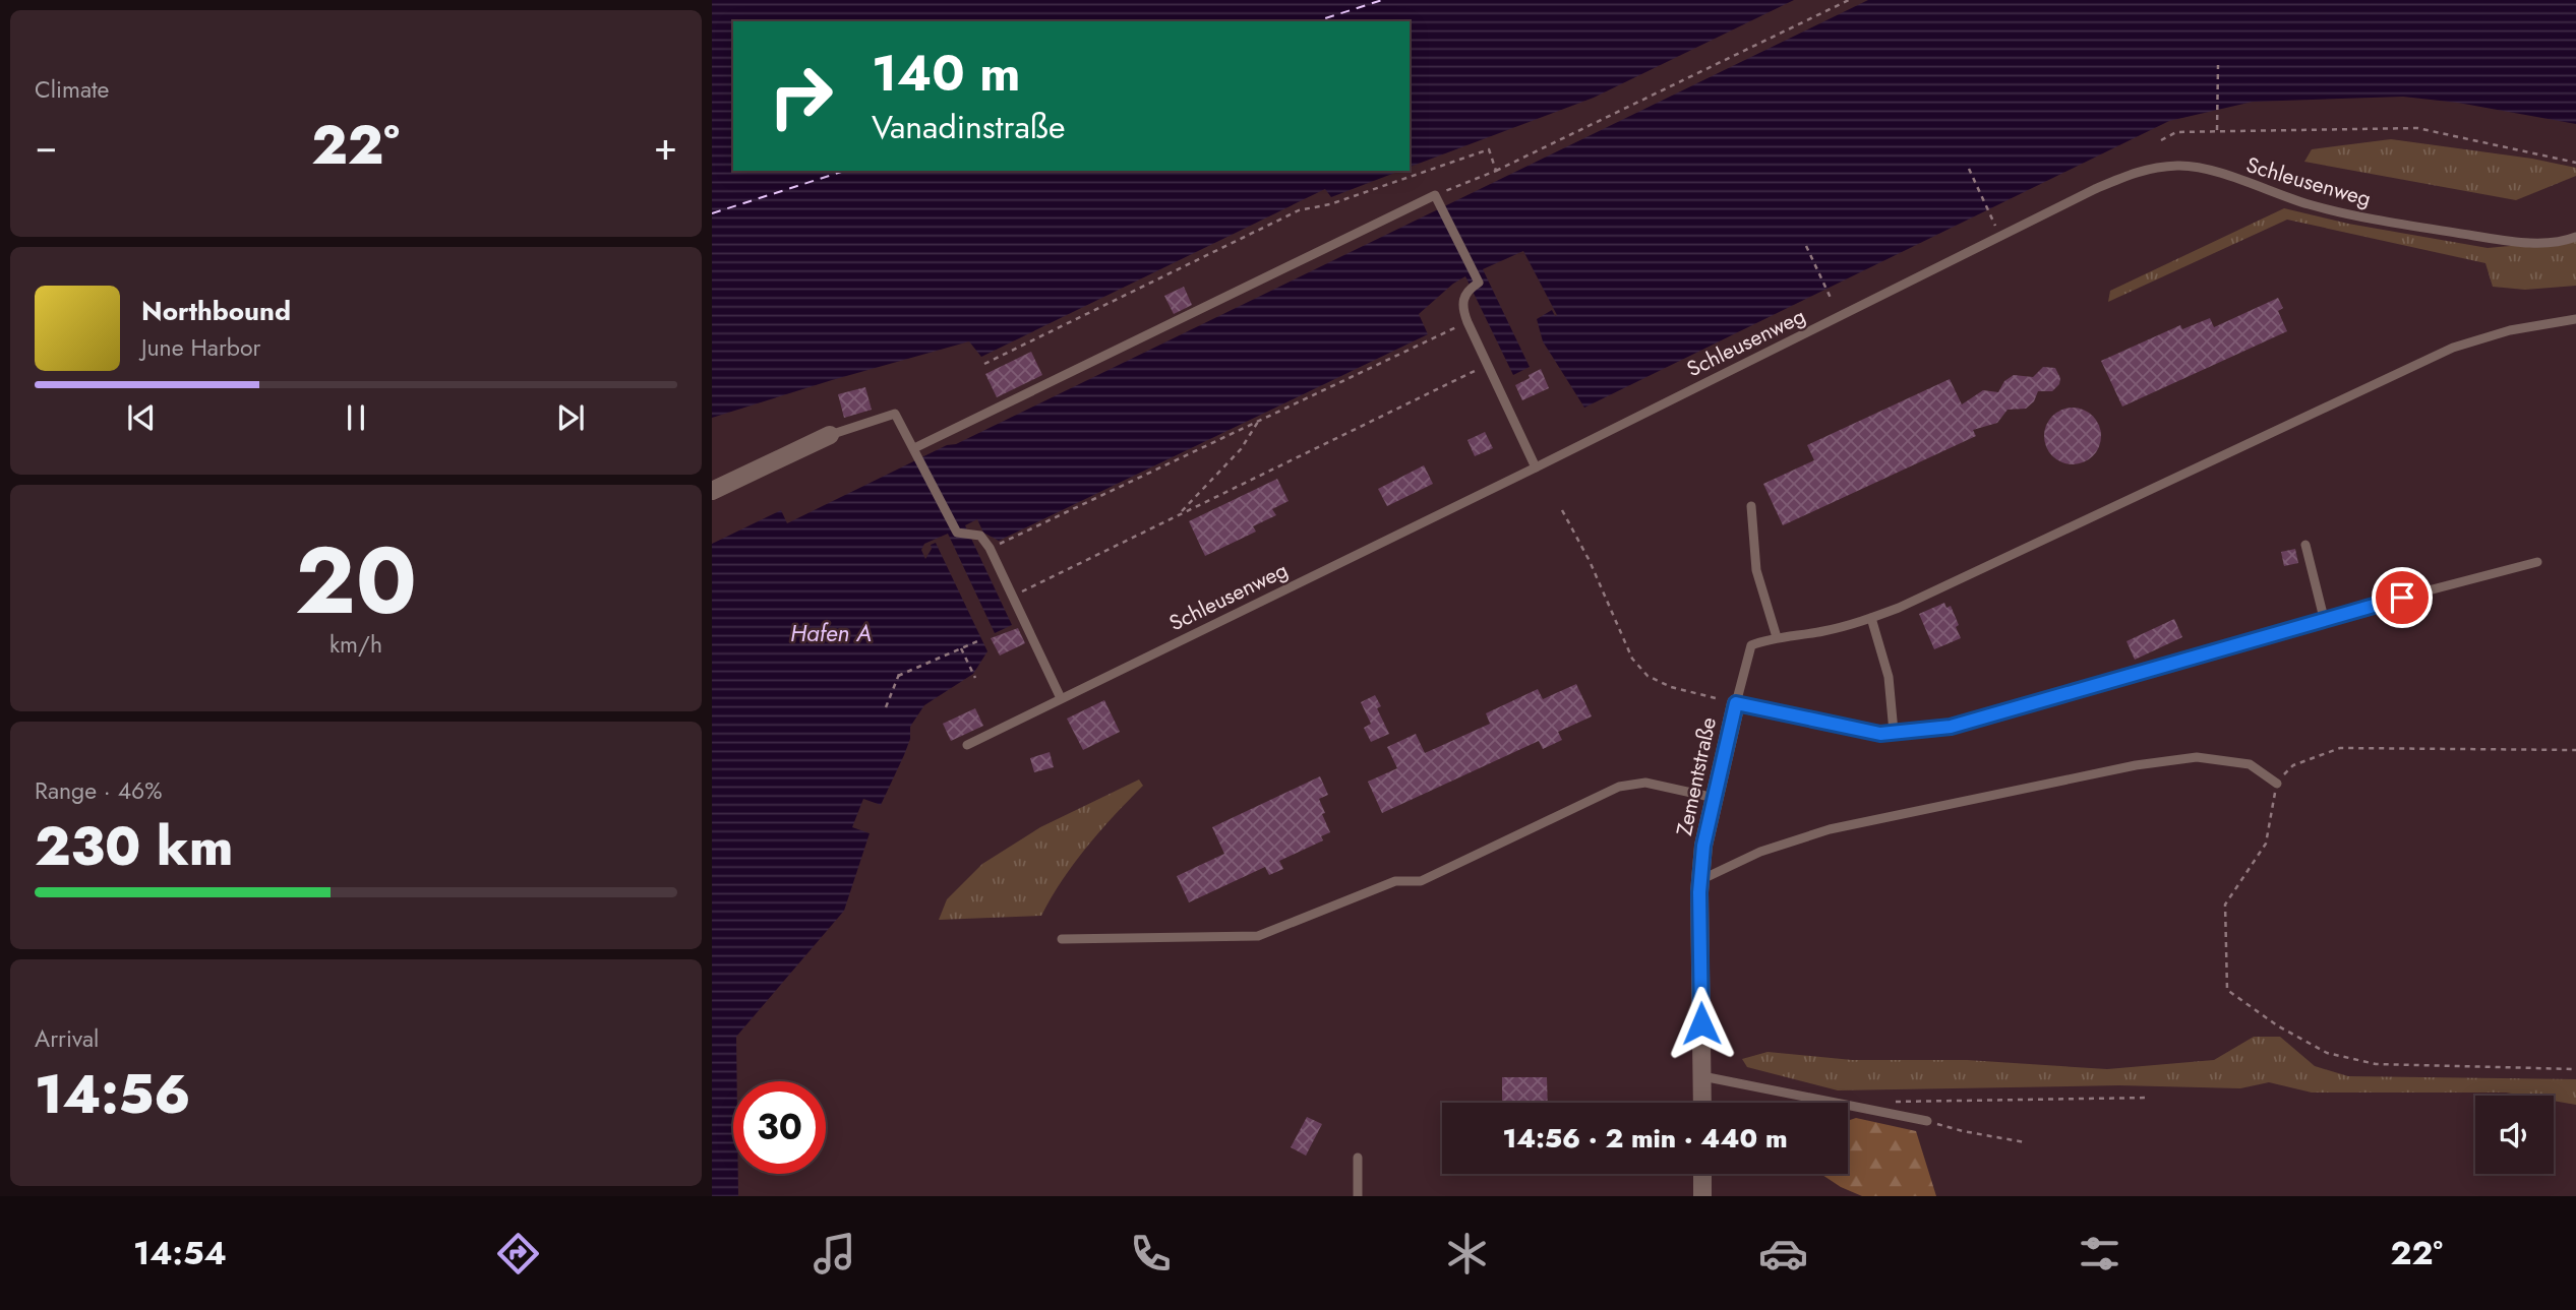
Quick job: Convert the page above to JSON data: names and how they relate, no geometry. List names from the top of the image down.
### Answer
{
  "streets": {
    "street": ["Zementstraße"],
    "lane": ["Schleusenweg"]
  },
  "water": ["Hafen A"],
  "page": {
    "tile": [
      "Climate",
      ["20", "km/h"],
      ["Range · 46%", "230 km"],
      ["Arrival", "14:56"]
    ],
    "turn": ["140 m", "Vanadinstraße"],
    "heat": ["−", "22°", "+"],
    "song": ["Northbound", "June Harbor"],
    "limit": "30",
    "trip": "14:56 · 2 min · 440 m",
    "tabs": ["14:54", "22°"]
  }
}
